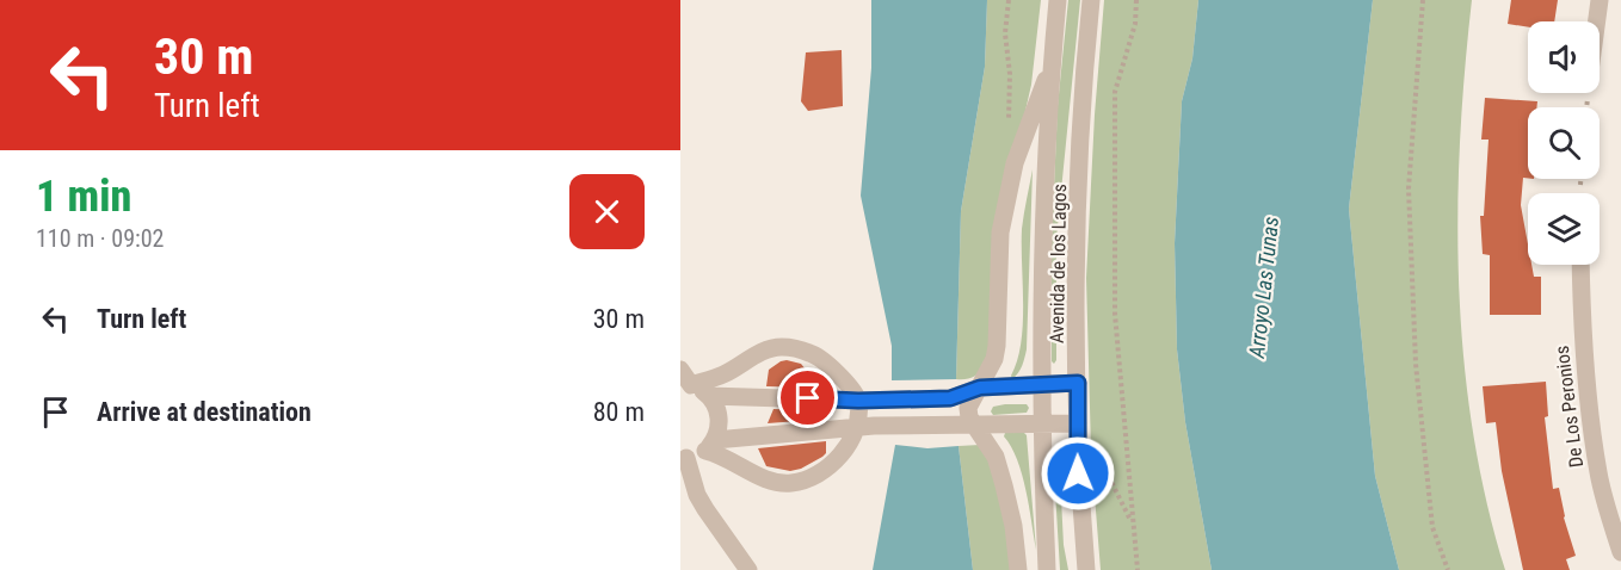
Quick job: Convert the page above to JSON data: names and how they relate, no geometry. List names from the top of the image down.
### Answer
{
  "streets": {
    "street": ["Avenida de los Lagos", "De Los Peronios"]
  },
  "water": ["Arroyo Las Tunas"],
  "page": {
    "turn": ["30 m", "Turn left"],
    "heading": ["1 min", "110 m · 09:02"],
    "list": [
      {
        "name": "Turn left",
        "value": "30 m"
      },
      {
        "name": "Arrive at destination",
        "value": "80 m"
      }
    ]
  }
}
